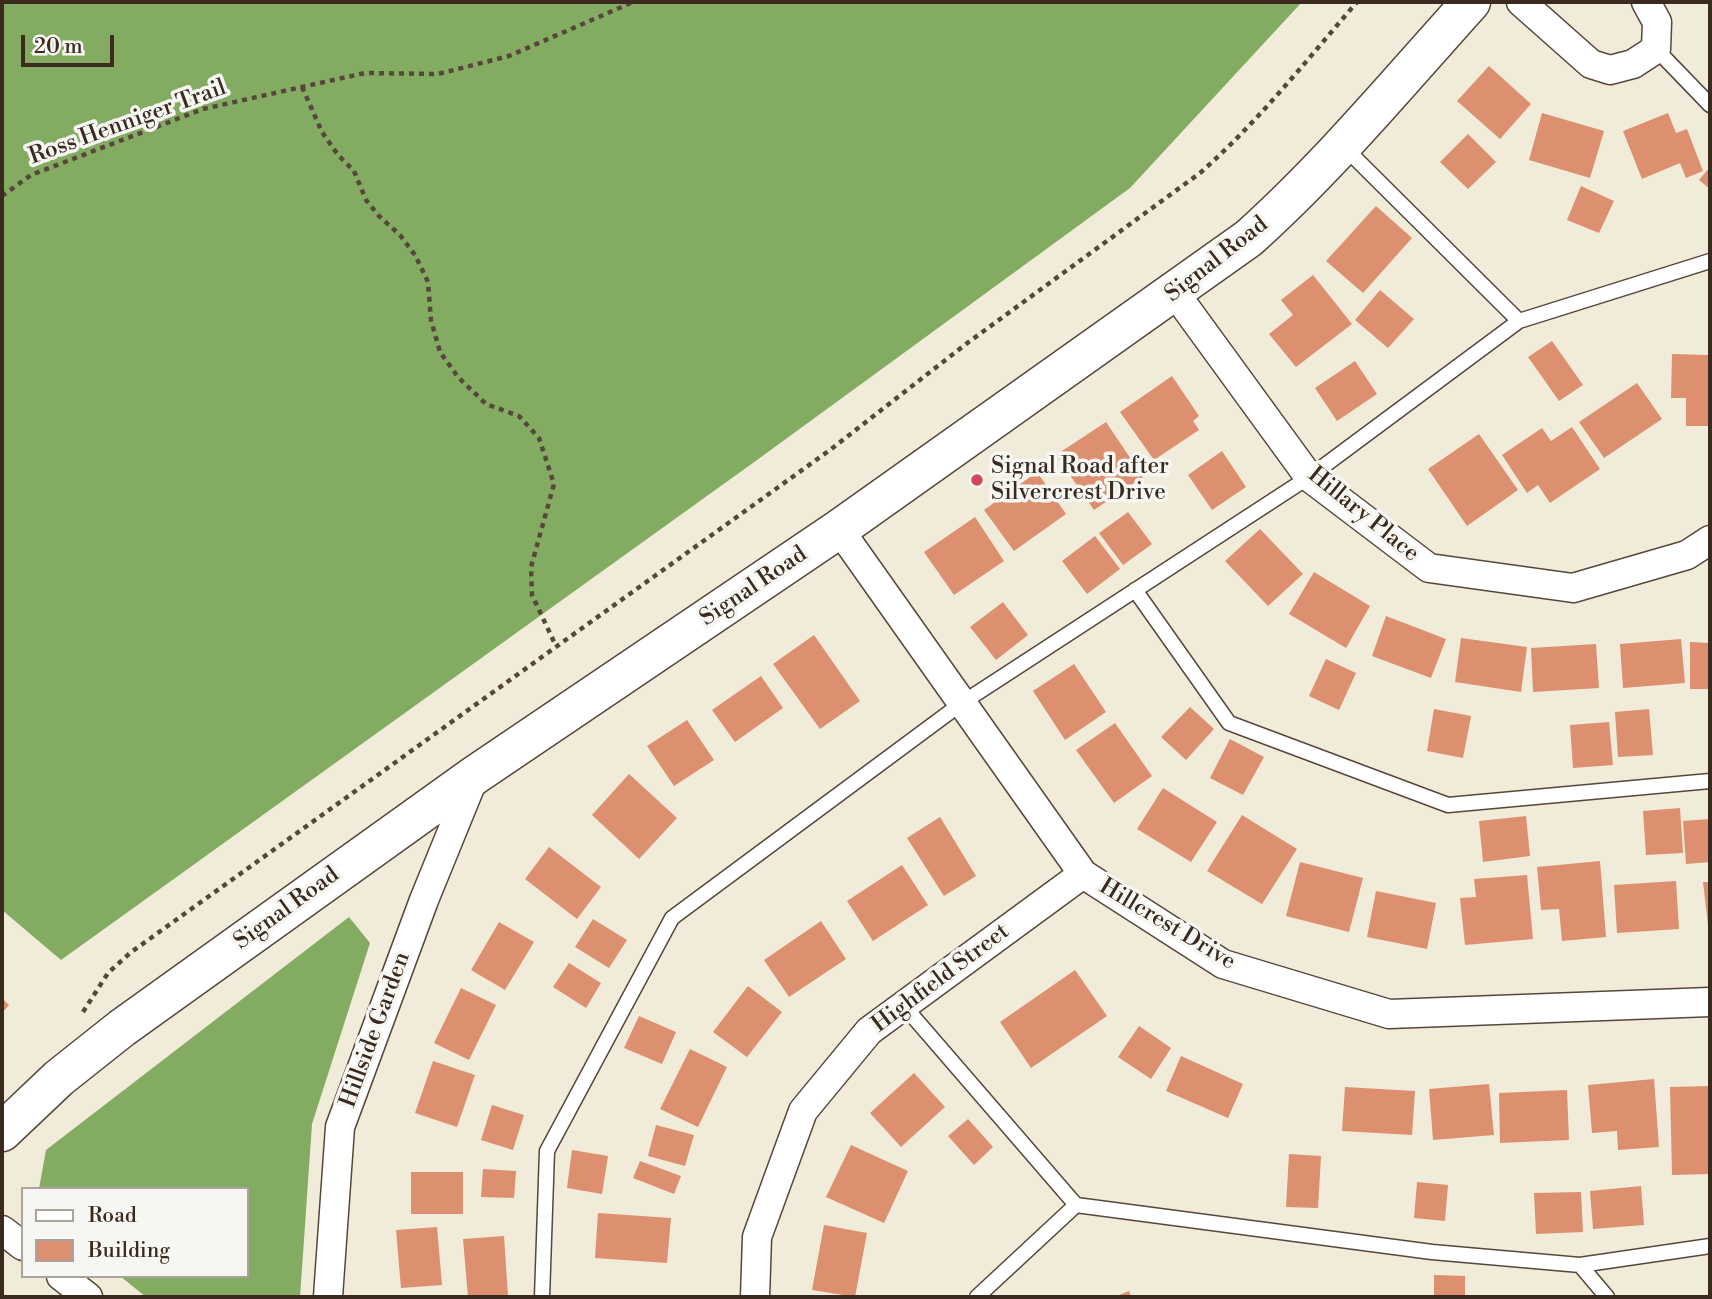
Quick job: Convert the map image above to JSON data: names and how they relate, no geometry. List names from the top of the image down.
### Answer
{
  "streets": {
    "street": [
      "Signal Road",
      "Hillary Place",
      "Hillcrest Drive",
      "Highfield Street",
      "Hillside Garden"
    ],
    "path": ["Ross Henniger Trail"]
  },
  "crossings": [
    ["Signal Road", "Hillary Place"],
    ["Signal Road", "Hillcrest Drive"],
    ["Signal Road", "Hillside Garden"],
    ["Hillcrest Drive", "Highfield Street"]
  ],
  "places": ["Signal Road after Silvercrest Drive"],
  "legend": ["Road", "Building"],
  "scale_bar": "20 m"
}
